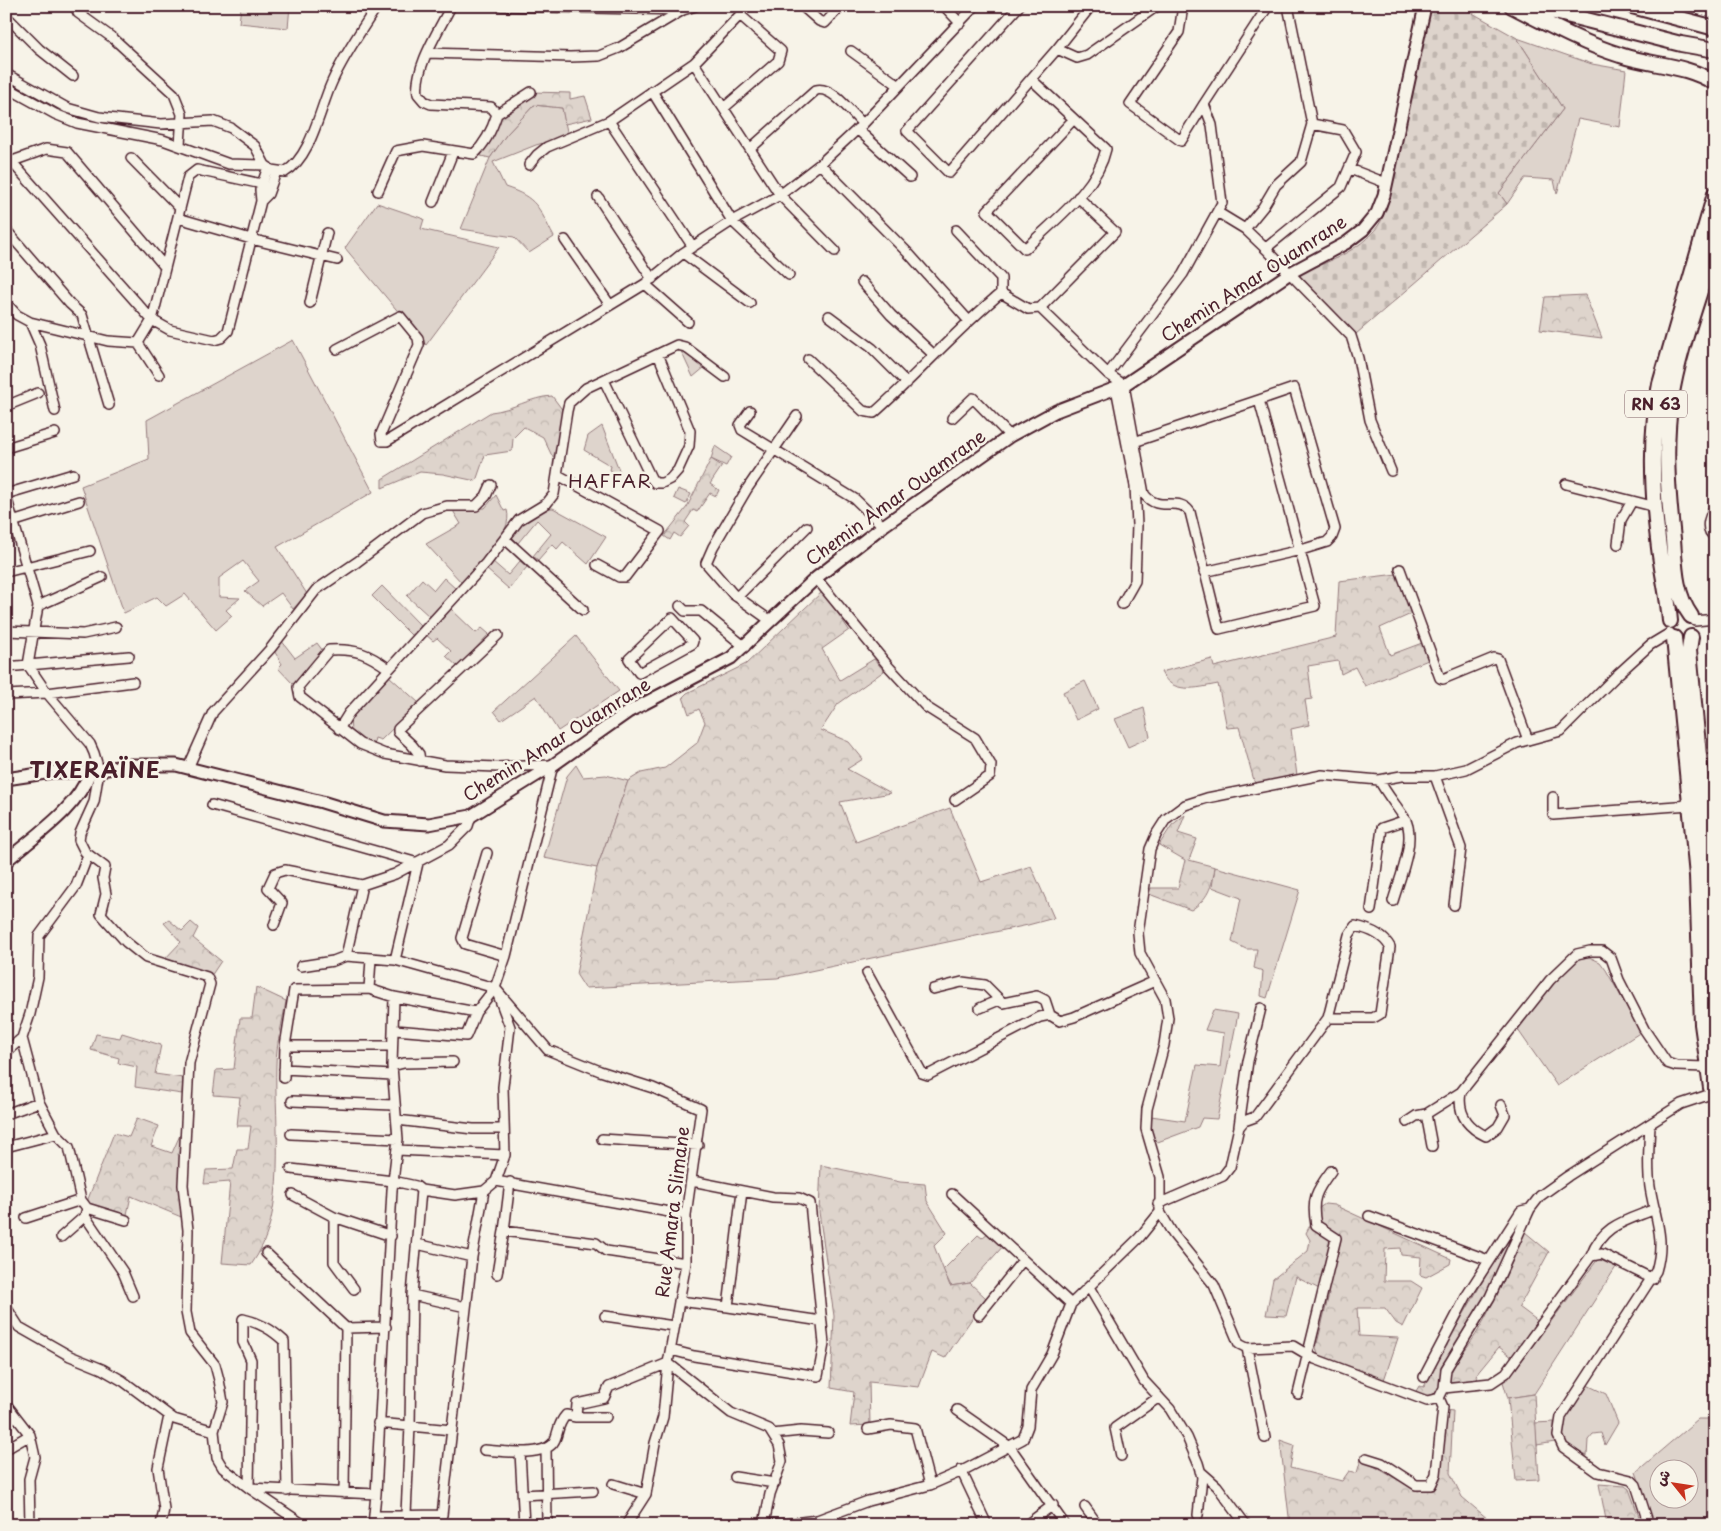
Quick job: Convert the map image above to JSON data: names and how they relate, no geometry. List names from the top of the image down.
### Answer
{
  "streets": {
    "highway": ["RN 63"],
    "main road": ["Chemin Amar Ouamrane"],
    "street": ["Rue Amara Slimane"]
  },
  "districts": ["HAFFAR", "TIXERAÏNE"],
  "north": "top left"
}
